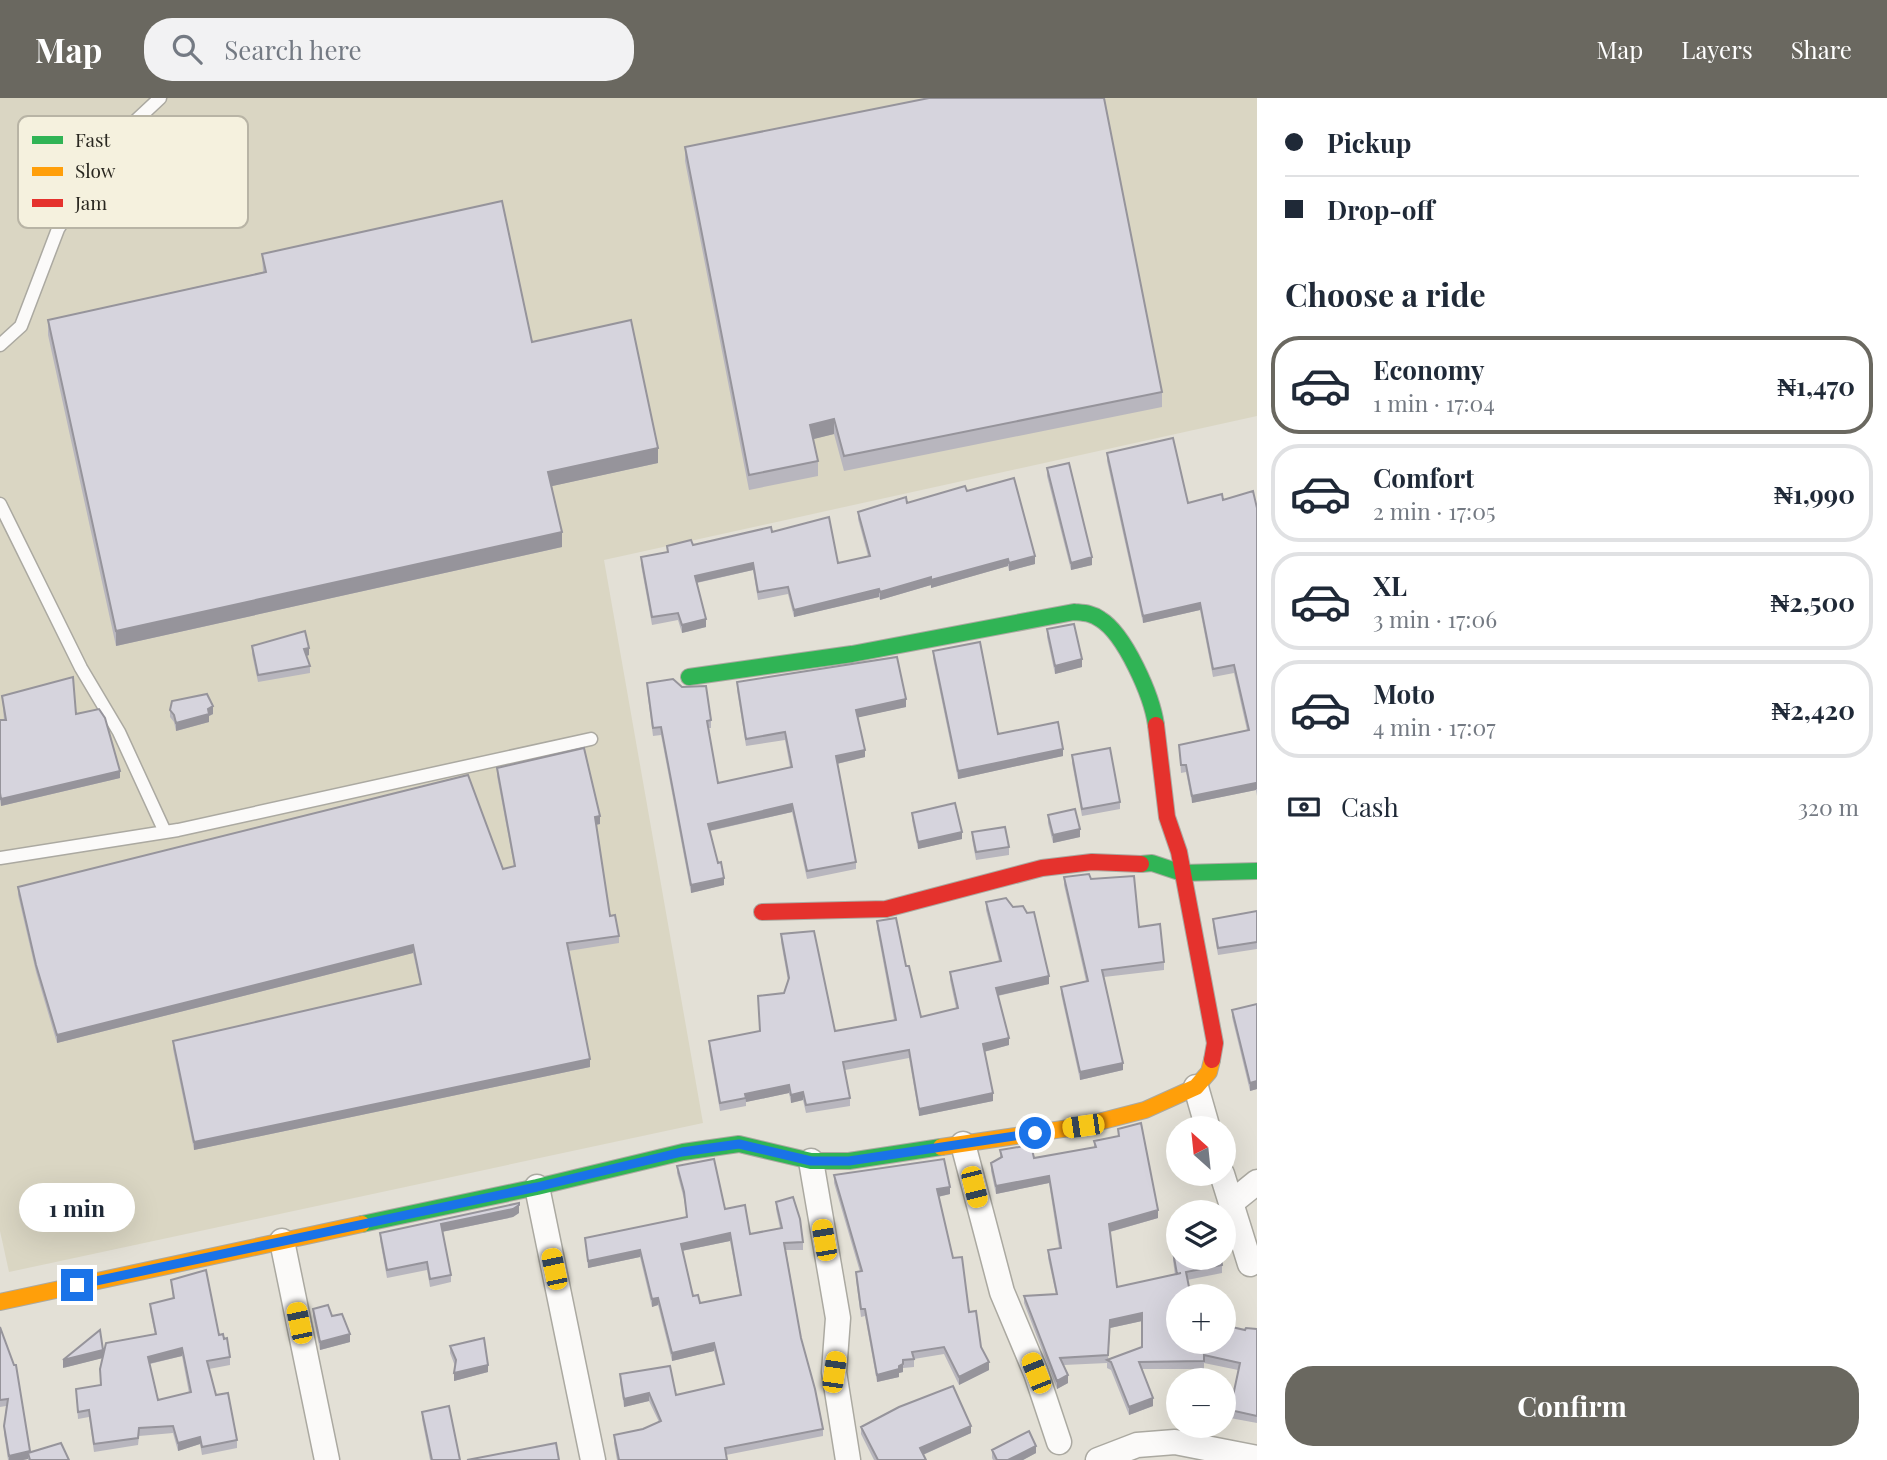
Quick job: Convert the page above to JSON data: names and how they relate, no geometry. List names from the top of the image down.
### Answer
{
  "legend": ["Fast", "Slow", "Jam"],
  "north": "top left",
  "page": {
    "header": "Map",
    "search": "Search here",
    "nav": ["Map", "Layers", "Share"],
    "banner": ["Pickup", "Drop-off"],
    "heading": "Choose a ride",
    "list": [
      {
        "name": "Economy",
        "note": "1 min · 17:04",
        "value": "₦1,470"
      },
      {
        "name": "Comfort",
        "note": "2 min · 17:05",
        "value": "₦1,990"
      },
      {
        "name": "XL",
        "note": "3 min · 17:06",
        "value": "₦2,500"
      },
      {
        "name": "Moto",
        "note": "4 min · 17:07",
        "value": "₦2,420"
      }
    ],
    "pay": ["Cash", "320 m"],
    "map_buttons": ["+", "−"],
    "bubble": "1 min",
    "buttons": "Confirm"
  }
}
